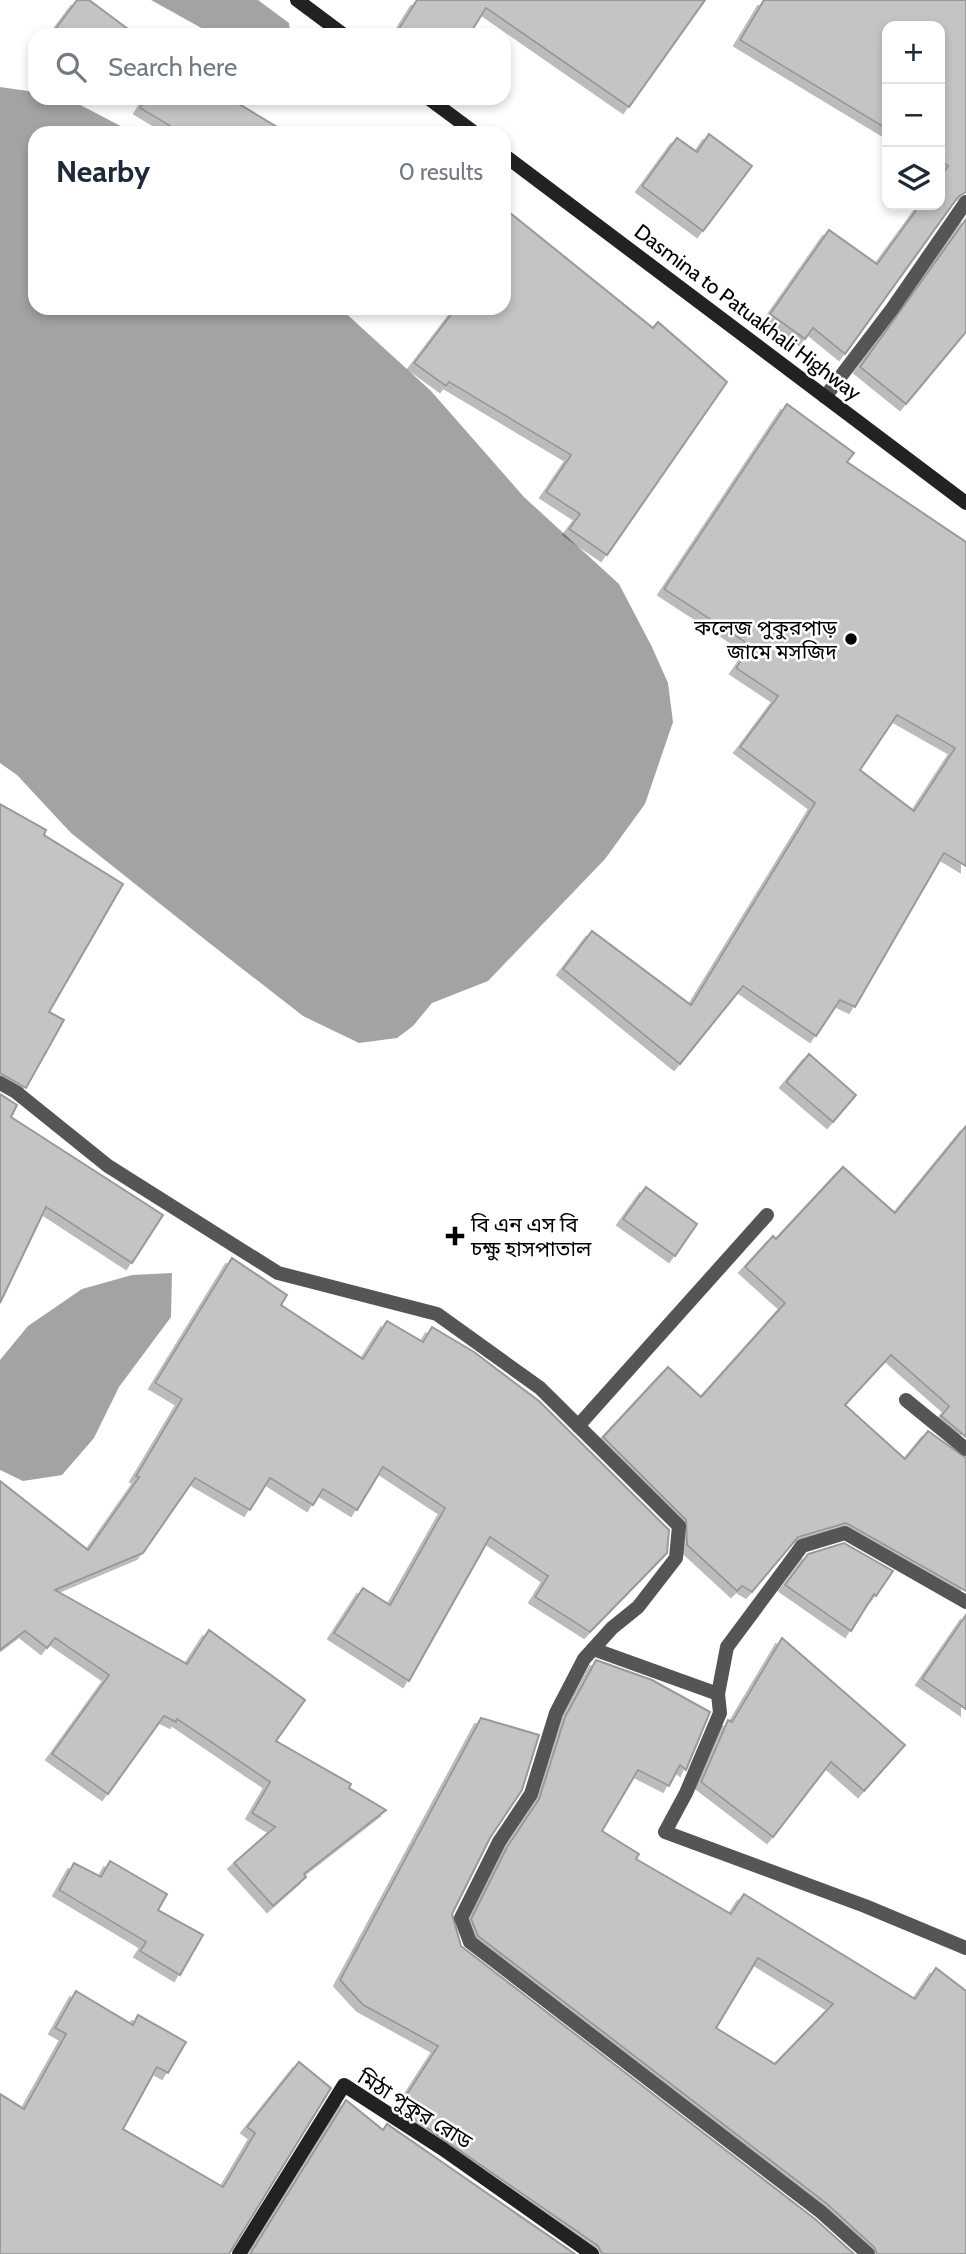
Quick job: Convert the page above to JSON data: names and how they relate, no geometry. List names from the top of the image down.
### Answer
{
  "streets": {
    "street": ["Dasmina to Patuakhali Highway", "মিঠা পুকুর রোড"]
  },
  "places": {
    "other": ["কলেজ পুকুরপাড় জামে মসজিদ"],
    "health": ["বি এন এস বি চক্ষু হাসপাতাল"]
  },
  "page": {
    "map_buttons": ["+", "−"],
    "search": "Search here",
    "heading": ["Nearby", "0 results"]
  }
}
